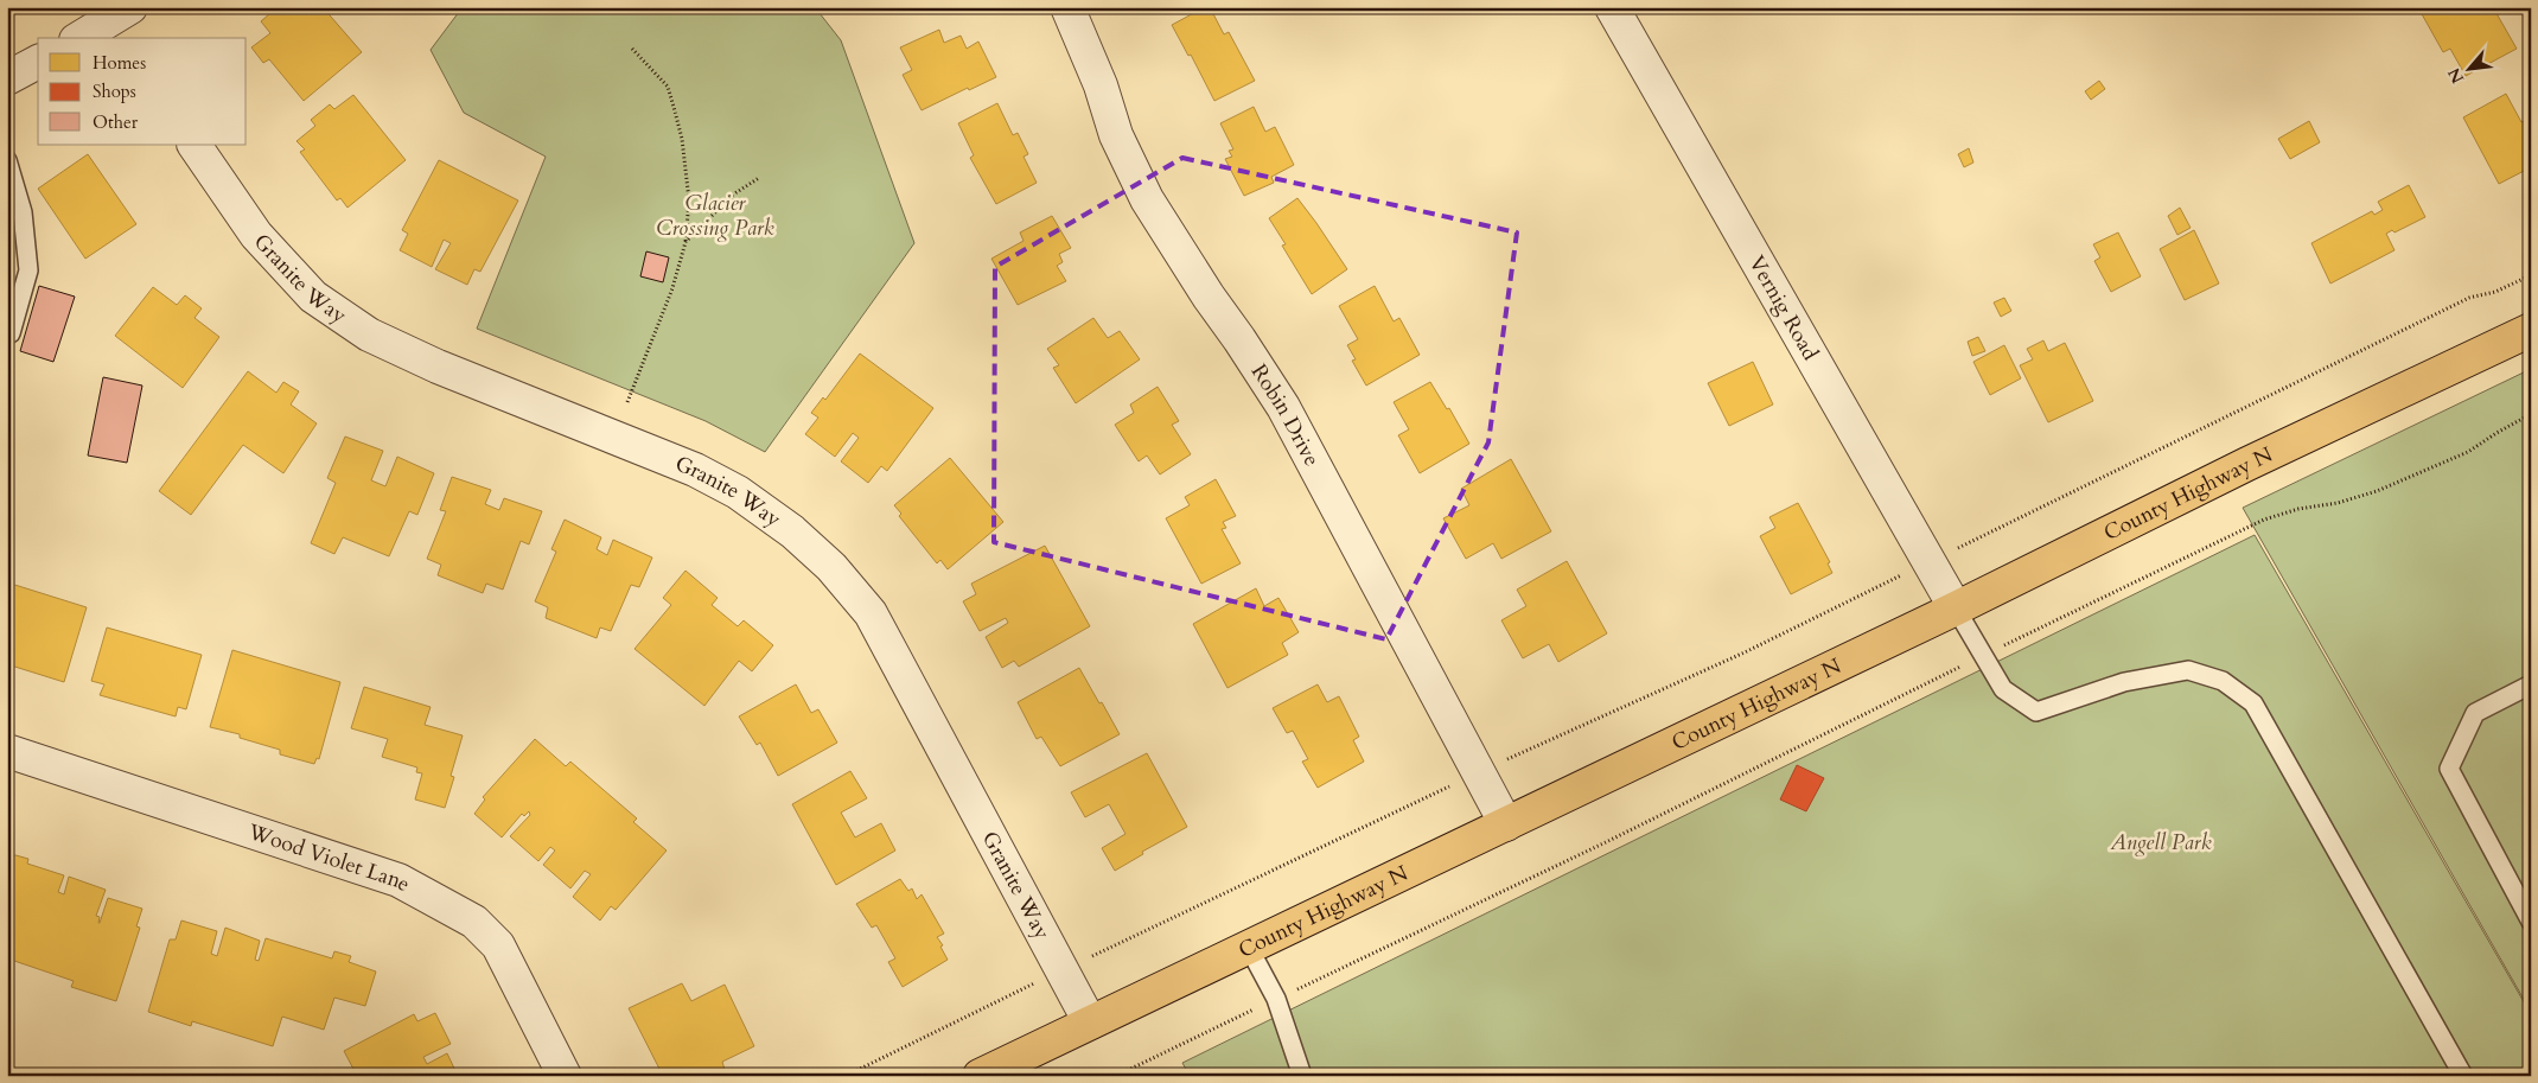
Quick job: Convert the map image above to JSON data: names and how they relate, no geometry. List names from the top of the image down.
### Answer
{
  "streets": {
    "main road": ["County Highway N"],
    "street": [
      "Granite Way",
      "Vernig Road",
      "Robin Drive",
      "Wood Violet Lane"
    ]
  },
  "crossings": [
    ["Granite Way", "County Highway N"],
    ["Vernig Road", "County Highway N"],
    ["Robin Drive", "County Highway N"]
  ],
  "parks": ["Glacier Crossing Park", "Angell Park"],
  "legend": ["Homes", "Shops", "Other"],
  "north": "bottom left"
}
